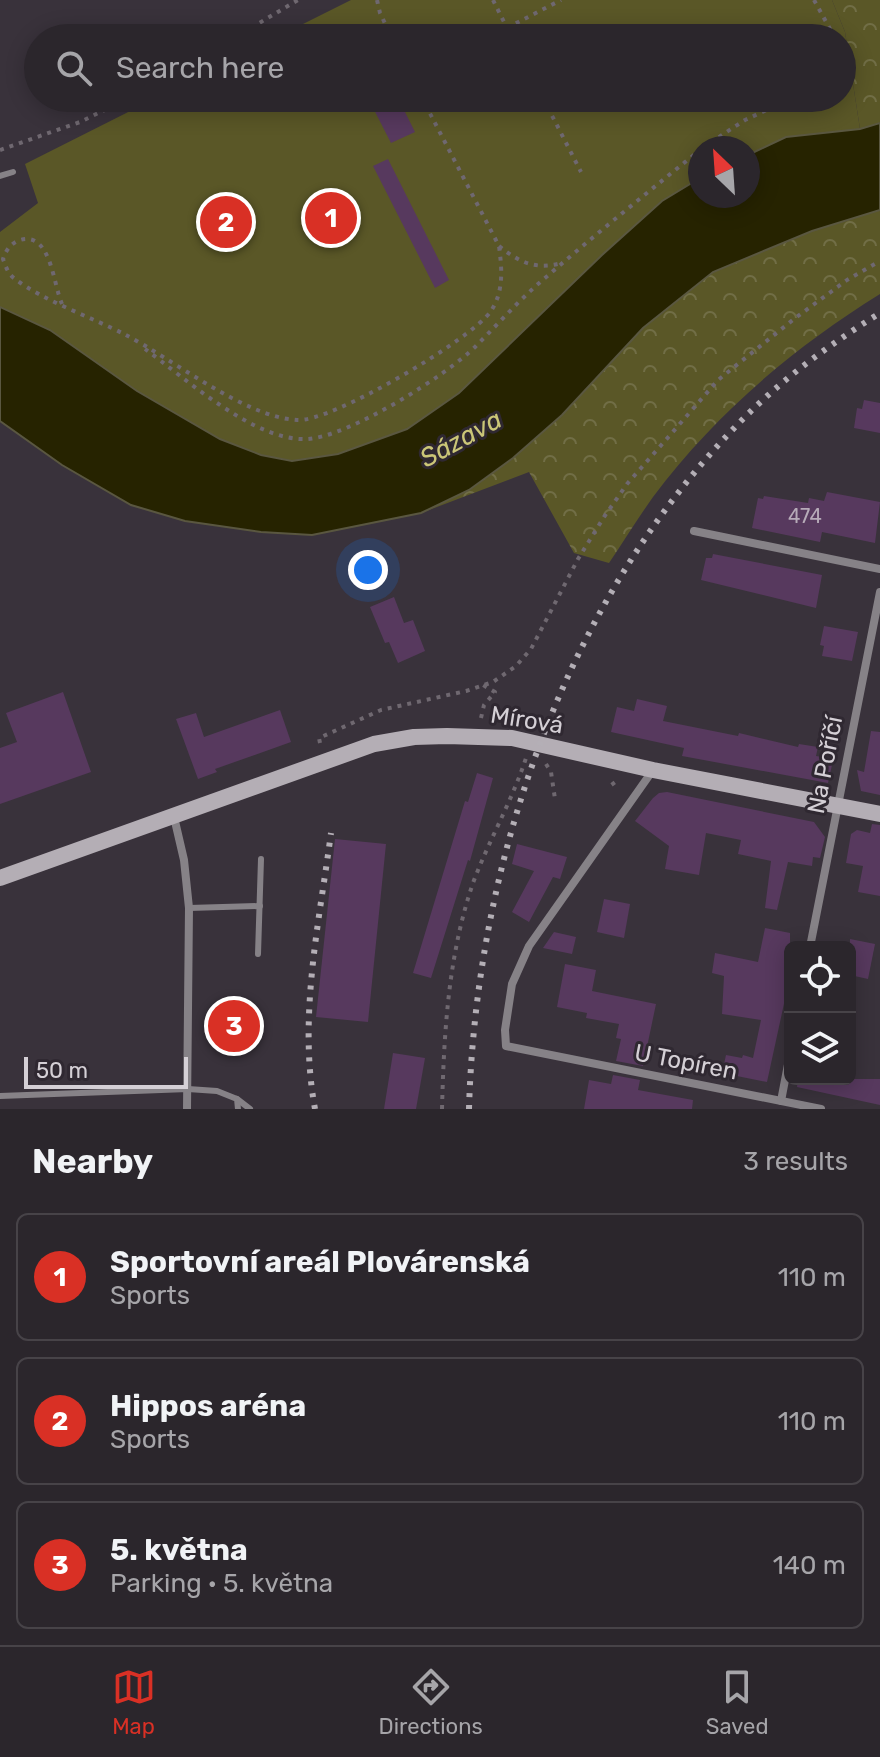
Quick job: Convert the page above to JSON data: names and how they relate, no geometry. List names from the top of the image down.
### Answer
{
  "streets": {
    "street": ["Mírová", "Na Poříčí", "U Topíren"]
  },
  "crossings": [
    ["Mírová", "Na Poříčí"],
    ["Mírová", "U Topíren"]
  ],
  "water": ["Sázava"],
  "house_numbers": ["474"],
  "scale_bar": "50 m",
  "north": "top left",
  "page": {
    "search": "Search here",
    "pins": ["1", "2", "3"],
    "scale": "50 m",
    "heading": ["Nearby", "3 results"],
    "list": [
      {
        "mark": "1",
        "name": "Sportovní areál Plovárenská",
        "note": "Sports",
        "value": "110 m"
      },
      {
        "mark": "2",
        "name": "Hippos aréna",
        "note": "Sports",
        "value": "110 m"
      },
      {
        "mark": "3",
        "name": "5. května",
        "note": "Parking · 5. května",
        "value": "140 m"
      }
    ],
    "nav": ["Map", "Directions", "Saved"]
  }
}
